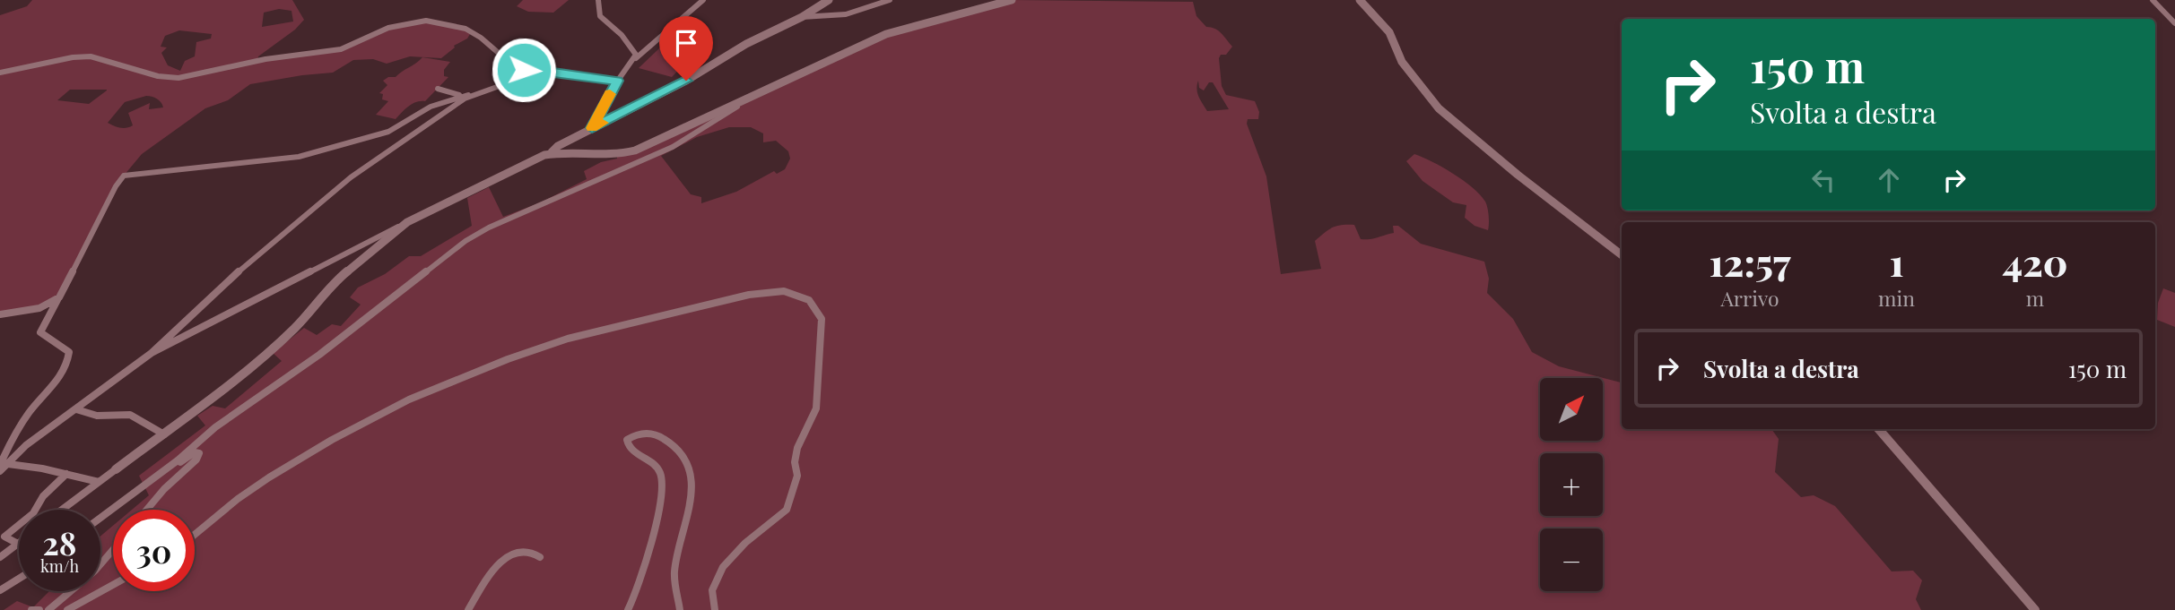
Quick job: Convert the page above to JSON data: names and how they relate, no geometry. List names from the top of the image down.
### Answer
{
  "north": "top right",
  "page": {
    "turn": ["150 m", "Svolta a destra"],
    "eta": [
      "12:57",
      "Arrivo",
      "1",
      "min",
      "420",
      "m"
    ],
    "list": [
      {
        "name": "Svolta a destra",
        "value": "150 m"
      }
    ],
    "map_buttons": ["+", "−"],
    "speed": "28 km/h",
    "limit": "30"
  }
}
